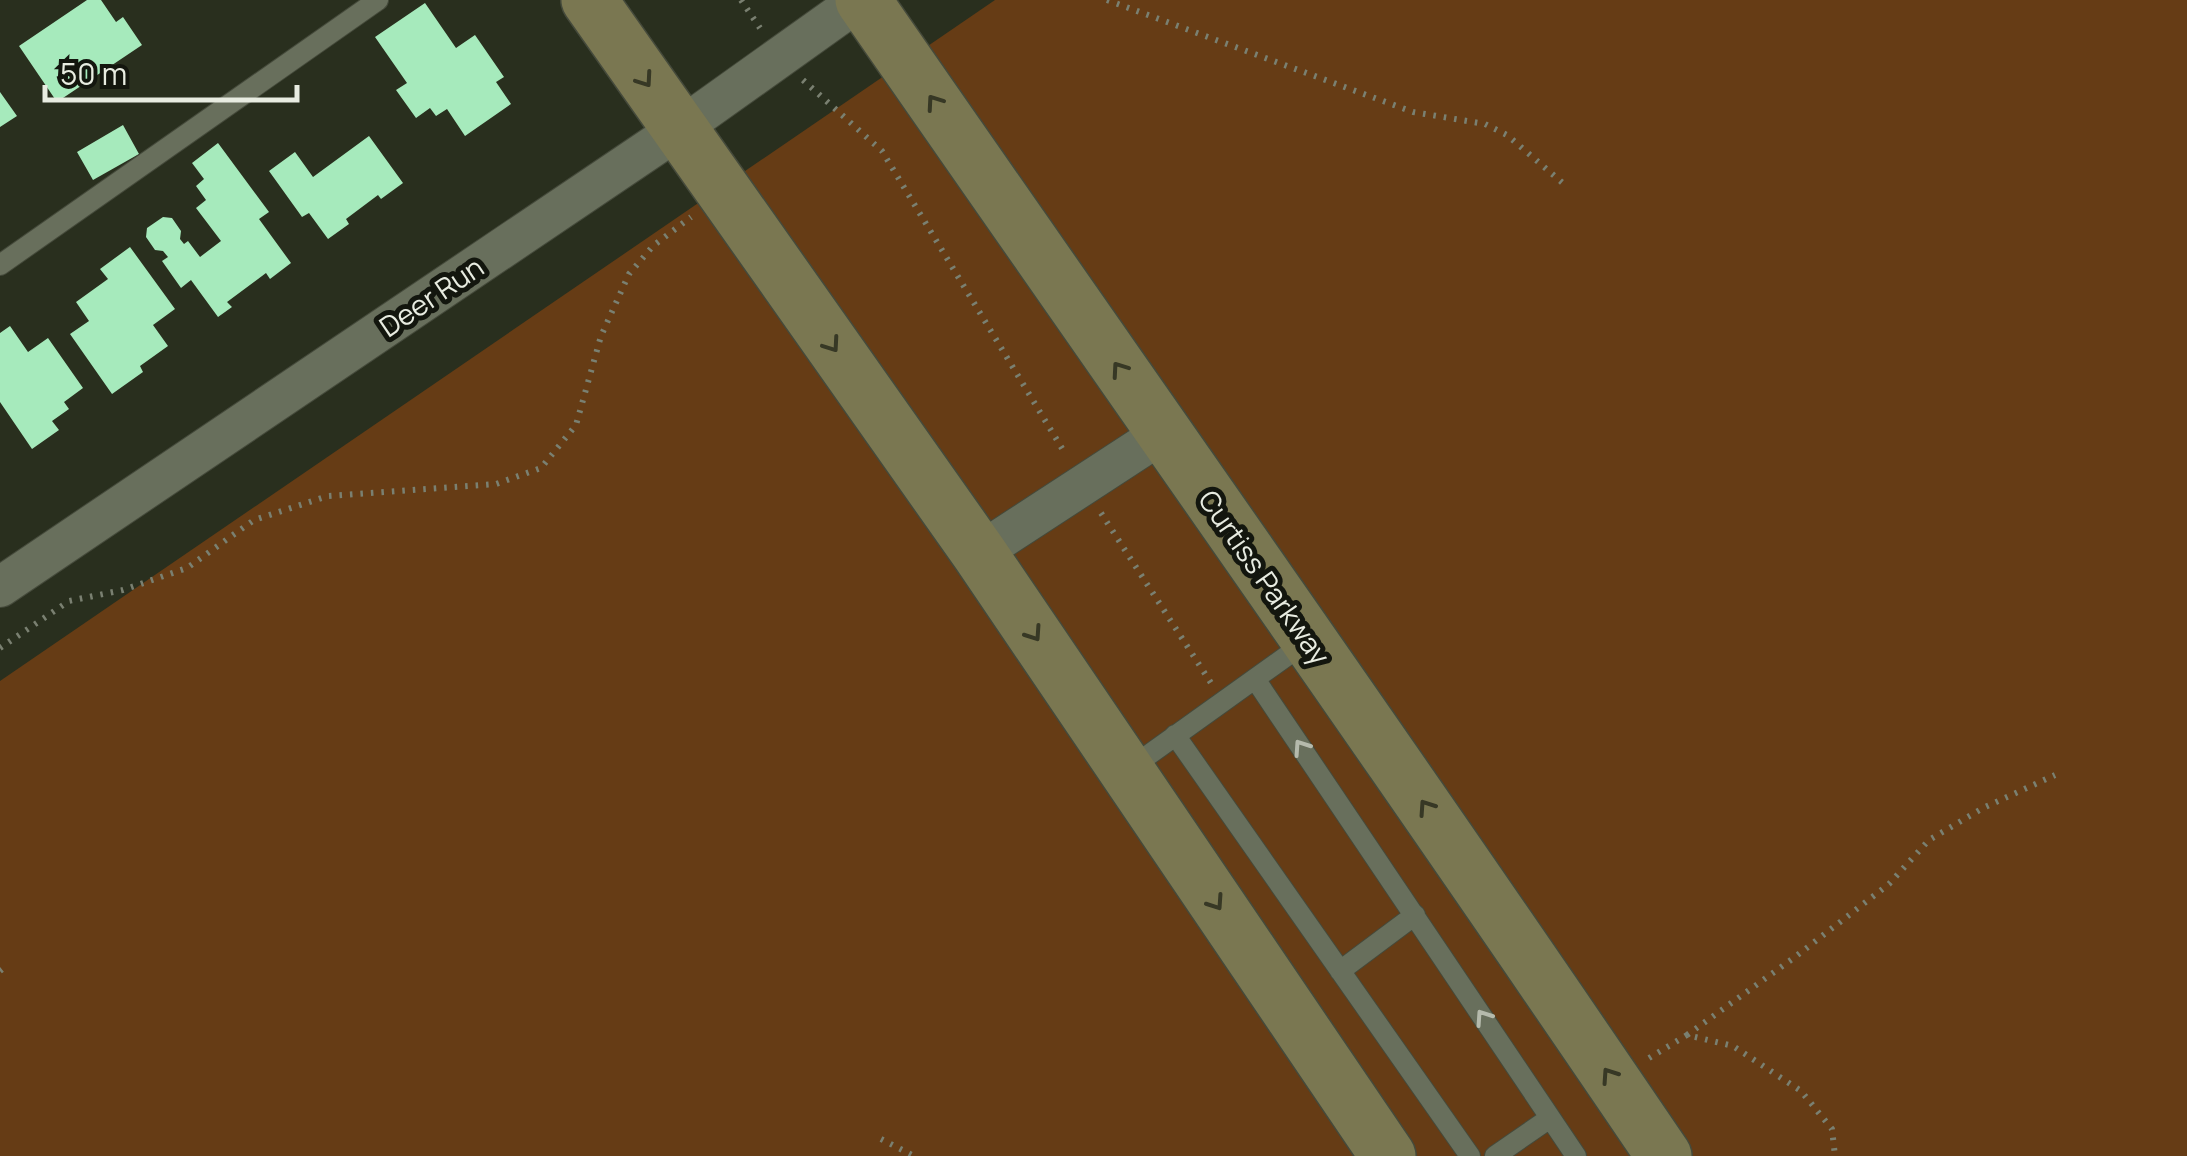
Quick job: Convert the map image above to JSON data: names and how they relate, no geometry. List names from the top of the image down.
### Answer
{
  "streets": {
    "main road": ["Curtiss Parkway"],
    "street": ["Deer Run"]
  },
  "crossings": [
    ["Deer Run", "Curtiss Parkway"]
  ],
  "scale_bar": "50 m"
}
